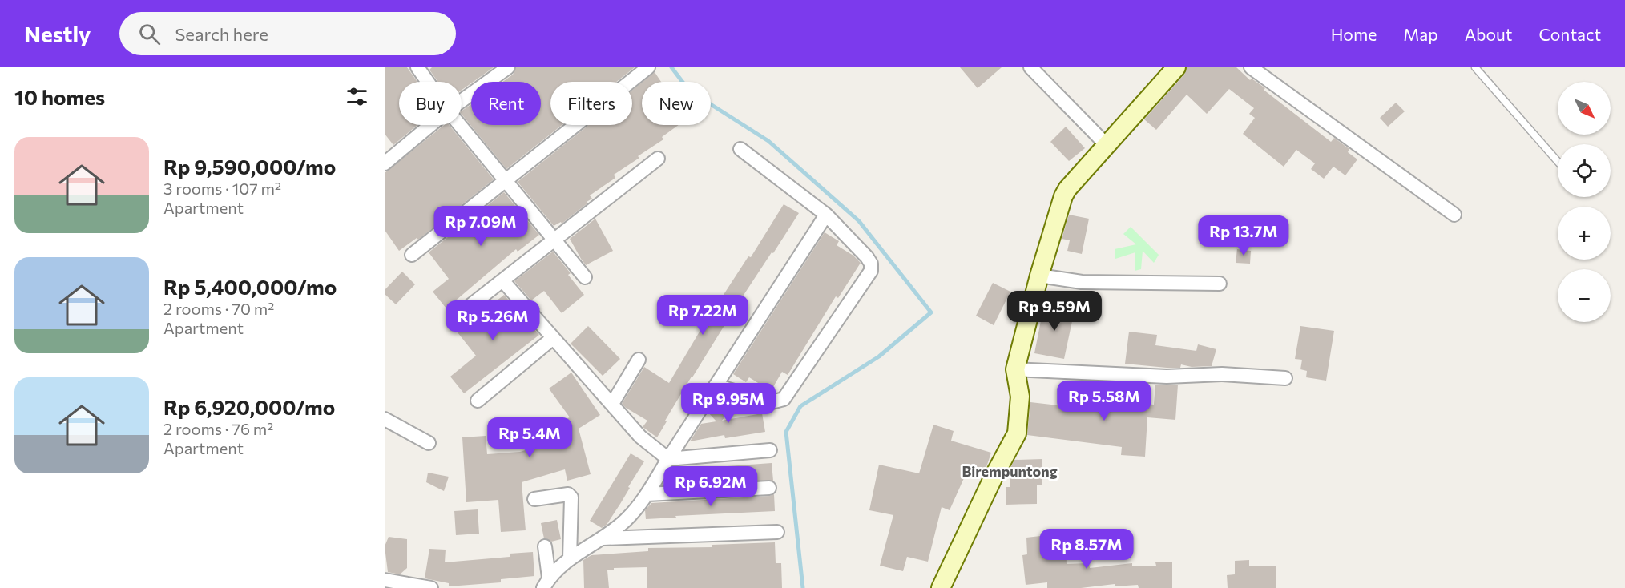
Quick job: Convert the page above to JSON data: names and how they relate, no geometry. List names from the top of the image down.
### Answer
{
  "districts": ["Birempuntong"],
  "north": "bottom right",
  "page": {
    "header": "Nestly",
    "search": "Search here",
    "nav": [
      "Home",
      "Map",
      "About",
      "Contact"
    ],
    "heading": "10 homes",
    "map_buttons": ["+", "−"],
    "chip": [
      "Buy",
      "Rent",
      "Filters",
      "New"
    ],
    "list": [
      {
        "name": "Rp 9,590,000/mo",
        "note": "3 rooms · 107 m² · Apartment"
      },
      {
        "name": "Rp 5,400,000/mo",
        "note": "2 rooms · 70 m² · Apartment"
      },
      {
        "name": "Rp 6,920,000/mo",
        "note": "2 rooms · 76 m² · Apartment"
      }
    ],
    "price": [
      "Rp 7.09M",
      "Rp 13.7M",
      "Rp 9.59M",
      "Rp 7.22M",
      "Rp 5.26M",
      "Rp 5.58M",
      "Rp 9.95M",
      "Rp 5.4M",
      "Rp 6.92M",
      "Rp 8.57M"
    ]
  }
}
